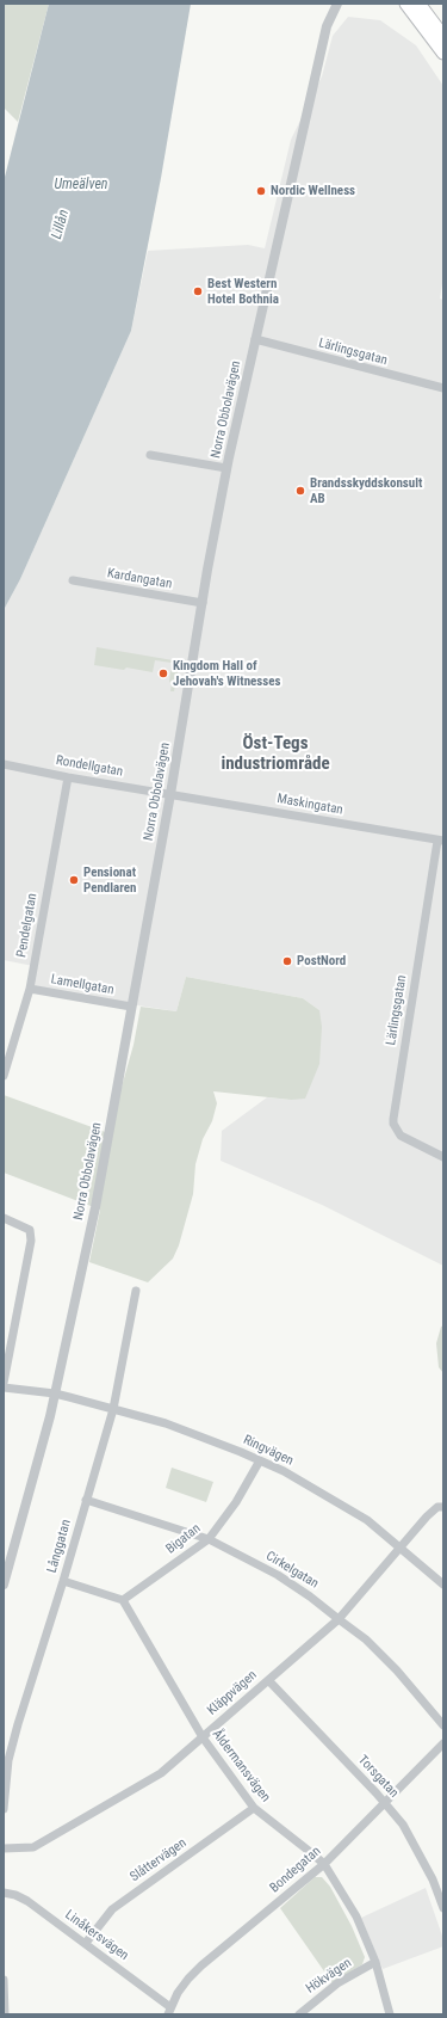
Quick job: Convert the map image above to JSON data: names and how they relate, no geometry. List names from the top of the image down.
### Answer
{
  "streets": {
    "street": [
      "Lärlingsgatan",
      "Norra Obbolavägen",
      "Kardangatan",
      "Rondellgatan",
      "Maskingatan",
      "Pendelgatan",
      "Lamellgatan",
      "Ringvägen",
      "Bigatan",
      "Långgatan",
      "Cirkelgatan",
      "Kläppvägen",
      "Åldermansvägen",
      "Torsgatan",
      "Slåttervägen",
      "Bondegatan",
      "Linåkersvägen",
      "Hökvägen"
    ]
  },
  "crossings": [
    ["Lärlingsgatan", "Norra Obbolavägen"],
    ["Lärlingsgatan", "Maskingatan"],
    ["Norra Obbolavägen", "Kardangatan"],
    ["Norra Obbolavägen", "Rondellgatan"],
    ["Norra Obbolavägen", "Maskingatan"],
    ["Norra Obbolavägen", "Lamellgatan"],
    ["Norra Obbolavägen", "Ringvägen"],
    ["Rondellgatan", "Maskingatan"],
    ["Rondellgatan", "Pendelgatan"],
    ["Pendelgatan", "Lamellgatan"],
    ["Ringvägen", "Bigatan"],
    ["Ringvägen", "Långgatan"],
    ["Ringvägen", "Kläppvägen"],
    ["Bigatan", "Cirkelgatan"],
    ["Bigatan", "Åldermansvägen"],
    ["Långgatan", "Cirkelgatan"],
    ["Cirkelgatan", "Kläppvägen"],
    ["Kläppvägen", "Åldermansvägen"],
    ["Kläppvägen", "Torsgatan"],
    ["Åldermansvägen", "Slåttervägen"],
    ["Åldermansvägen", "Bondegatan"],
    ["Åldermansvägen", "Hökvägen"],
    ["Torsgatan", "Bondegatan"],
    ["Slåttervägen", "Linåkersvägen"],
    ["Bondegatan", "Linåkersvägen"]
  ],
  "districts": ["Öst-Tegs industriområde"],
  "water": ["Umeälven", "Lillån"],
  "places": [
    "Nordic Wellness",
    "Best Western Hotel Bothnia",
    "Brandsskyddskonsult AB",
    "Kingdom Hall of Jehovah's Witnesses",
    "Pensionat Pendlaren",
    "PostNord"
  ]
}
